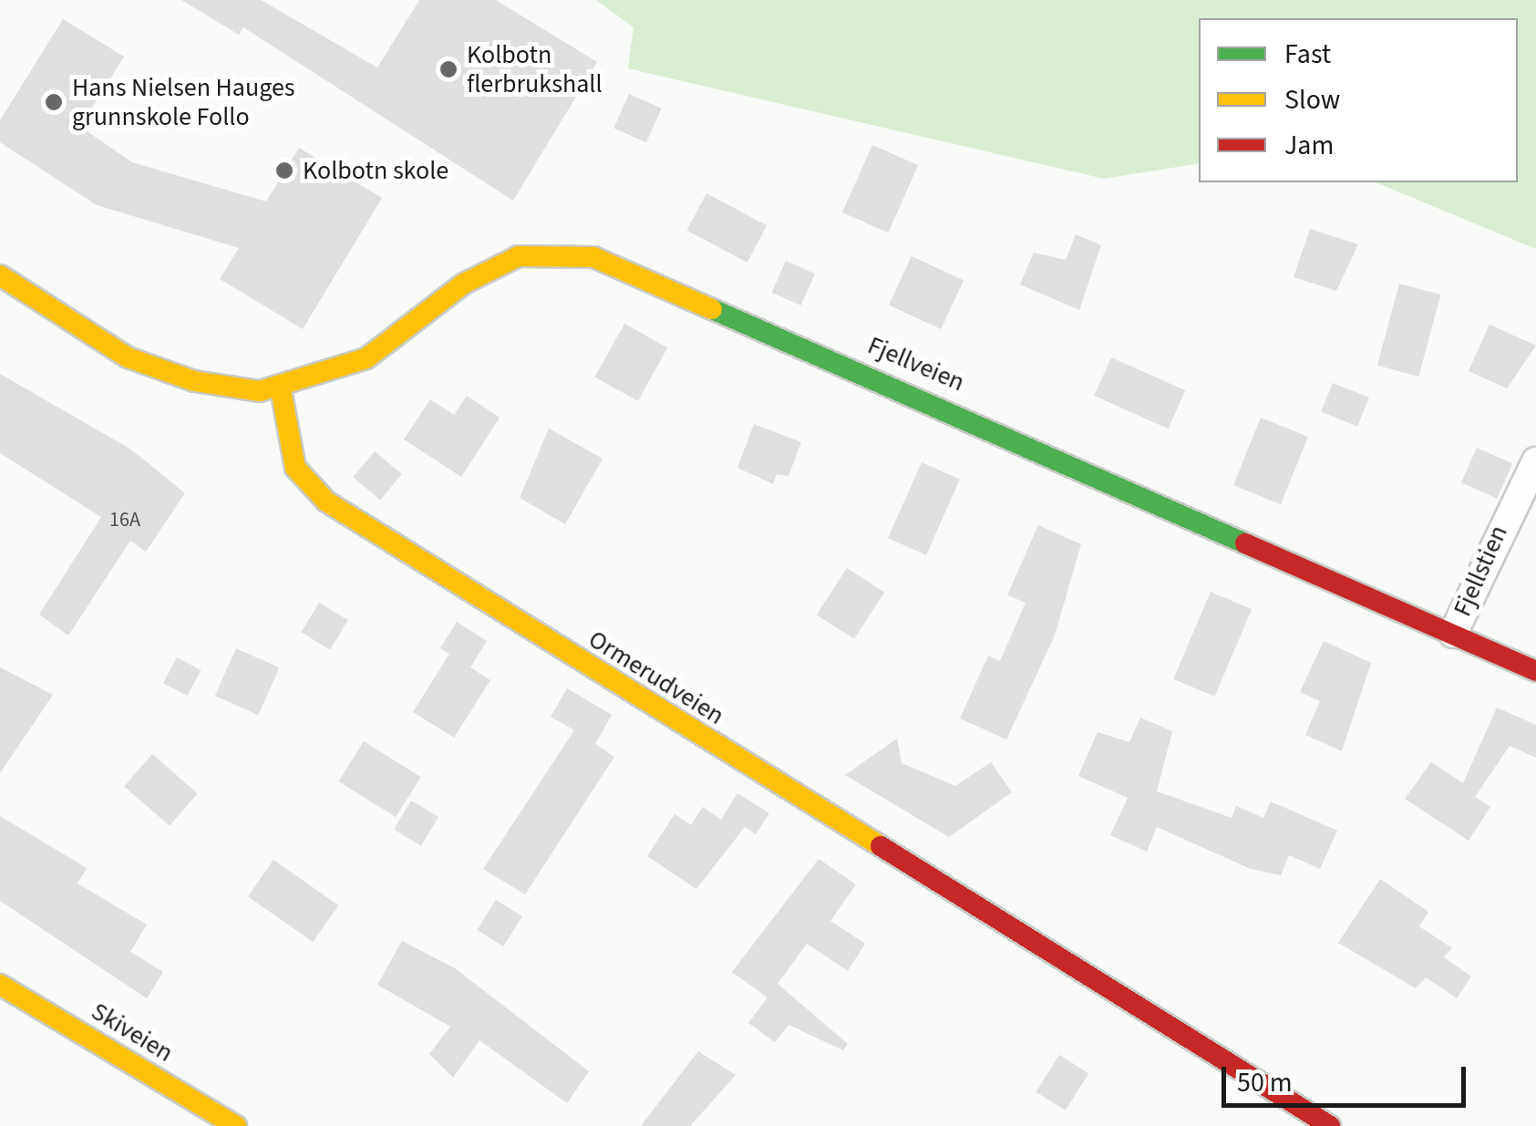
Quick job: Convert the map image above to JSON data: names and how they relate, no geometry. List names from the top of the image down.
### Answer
{
  "streets": {
    "street": [
      "Fjellveien",
      "Fjellstien",
      "Ormerudveien",
      "Skiveien"
    ]
  },
  "crossings": [
    ["Fjellveien", "Fjellstien"],
    ["Fjellveien", "Ormerudveien"]
  ],
  "places": ["Kolbotn flerbrukshall", "Hans Nielsen Hauges grunnskole Follo", "Kolbotn skole"],
  "house_numbers": ["16A"],
  "legend": ["Fast", "Slow", "Jam"],
  "scale_bar": "50 m"
}
